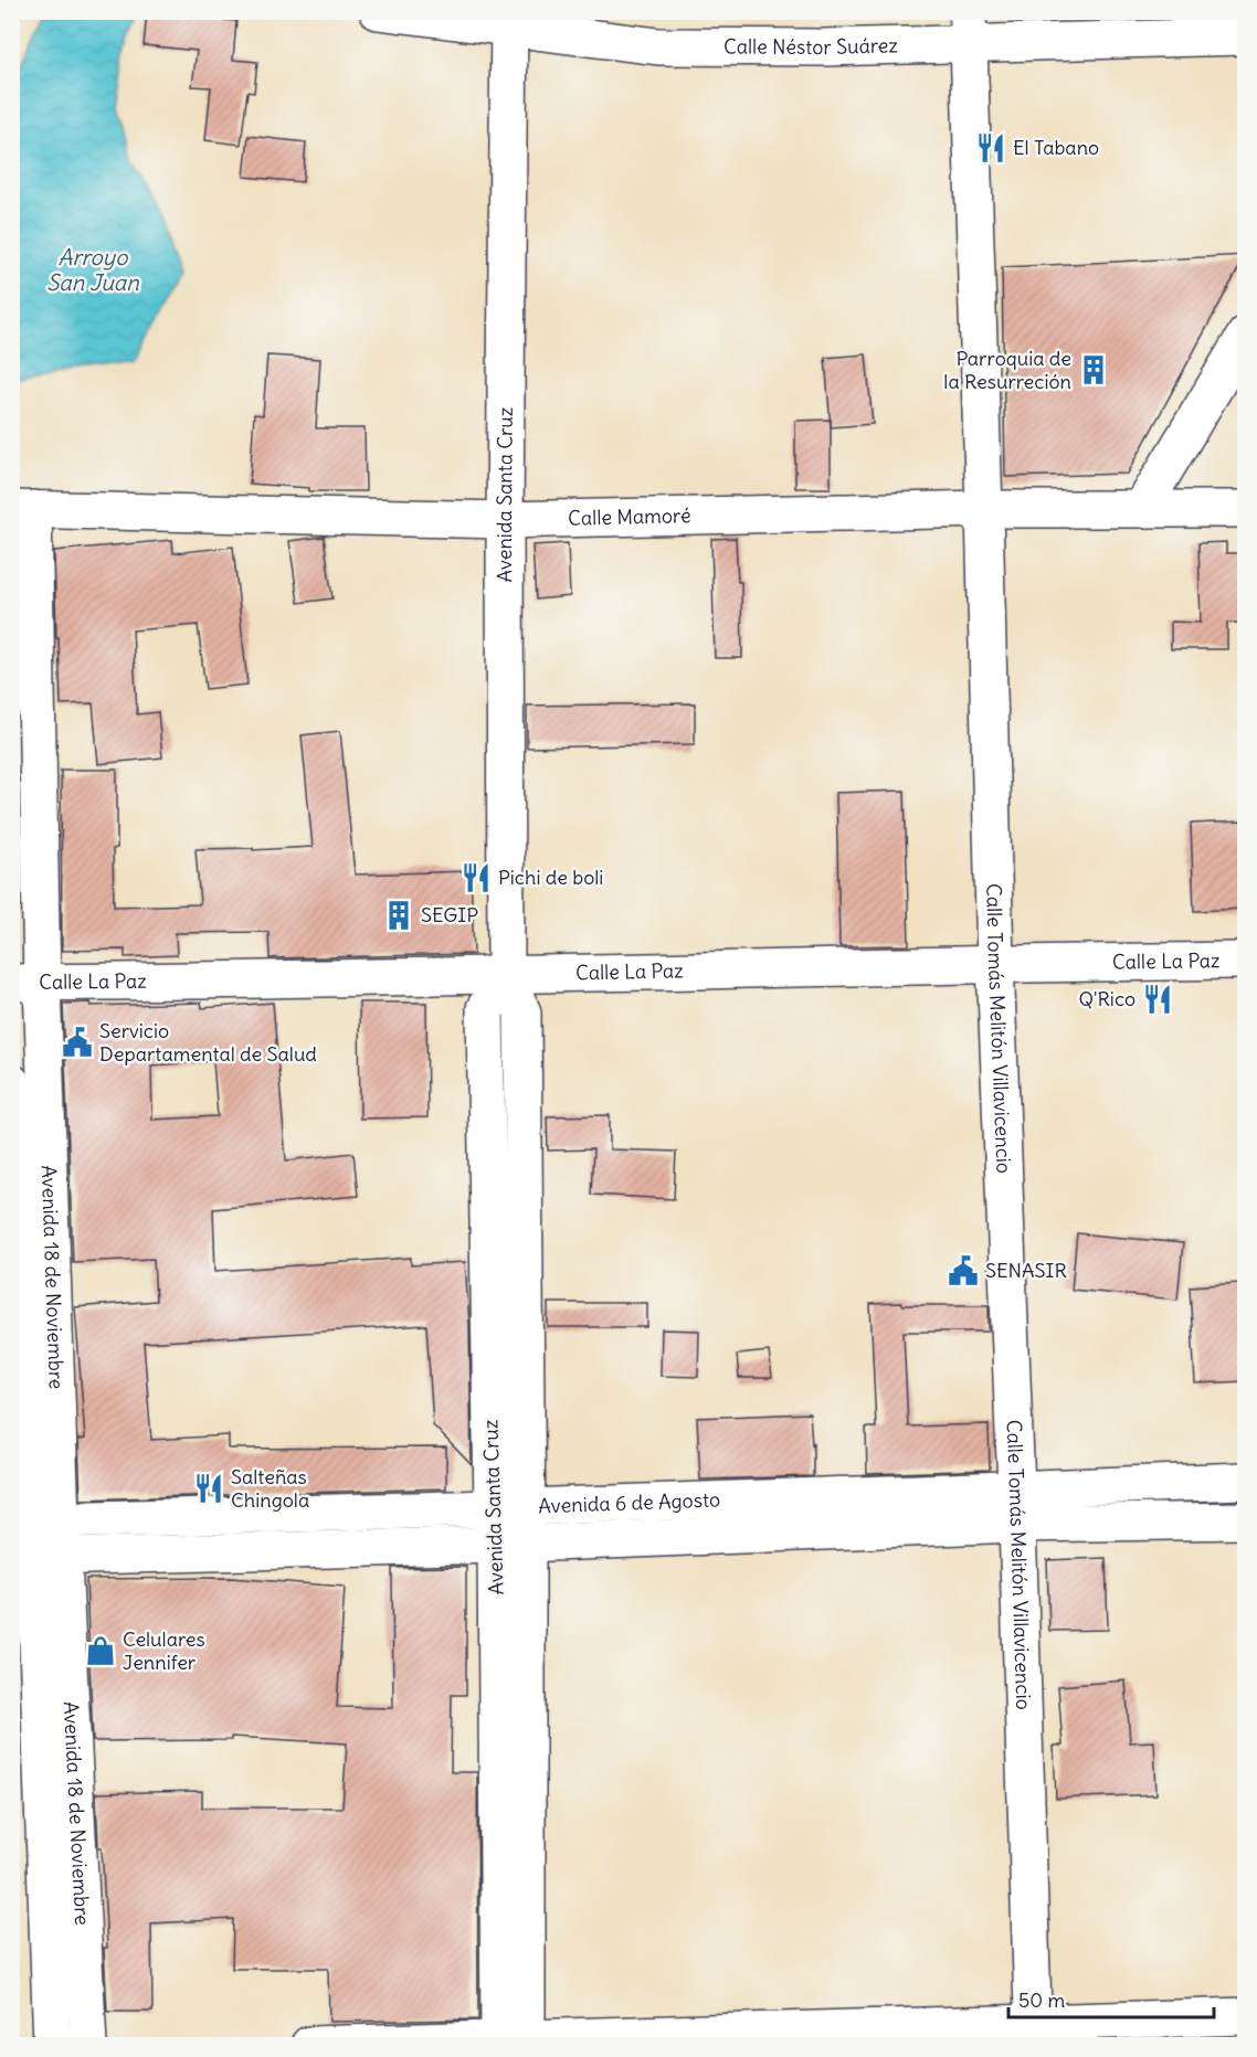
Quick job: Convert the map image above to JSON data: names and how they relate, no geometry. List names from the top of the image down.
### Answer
{
  "streets": {
    "street": [
      "Calle Néstor Suárez",
      "Avenida Santa Cruz",
      "Calle Mamoré",
      "Calle La Paz",
      "Calle Tomás Melitón Villavicencio",
      "Avenida 18 de Noviembre",
      "Avenida 6 de Agosto"
    ]
  },
  "crossings": [
    ["Calle Néstor Suárez", "Avenida Santa Cruz"],
    ["Calle Néstor Suárez", "Calle Tomás Melitón Villavicencio"],
    ["Avenida Santa Cruz", "Calle Mamoré"],
    ["Avenida Santa Cruz", "Calle La Paz"],
    ["Avenida Santa Cruz", "Avenida 6 de Agosto"],
    ["Calle Mamoré", "Calle Tomás Melitón Villavicencio"],
    ["Calle Mamoré", "Avenida 18 de Noviembre"],
    ["Calle La Paz", "Calle Tomás Melitón Villavicencio"],
    ["Calle La Paz", "Avenida 18 de Noviembre"],
    ["Calle Tomás Melitón Villavicencio", "Avenida 6 de Agosto"],
    ["Avenida 18 de Noviembre", "Avenida 6 de Agosto"]
  ],
  "water": ["Arroyo San Juan"],
  "places": {
    "restaurant": [
      "El Tabano",
      "Pichi de boli",
      "Q'Rico",
      "Salteñas Chingola"
    ],
    "building": ["Parroquia de la Resurreción", "SEGIP"],
    "public building": ["Servicio Departamental de Salud", "SENASIR"],
    "shop": ["Celulares Jennifer"]
  },
  "scale_bar": "50 m"
}
